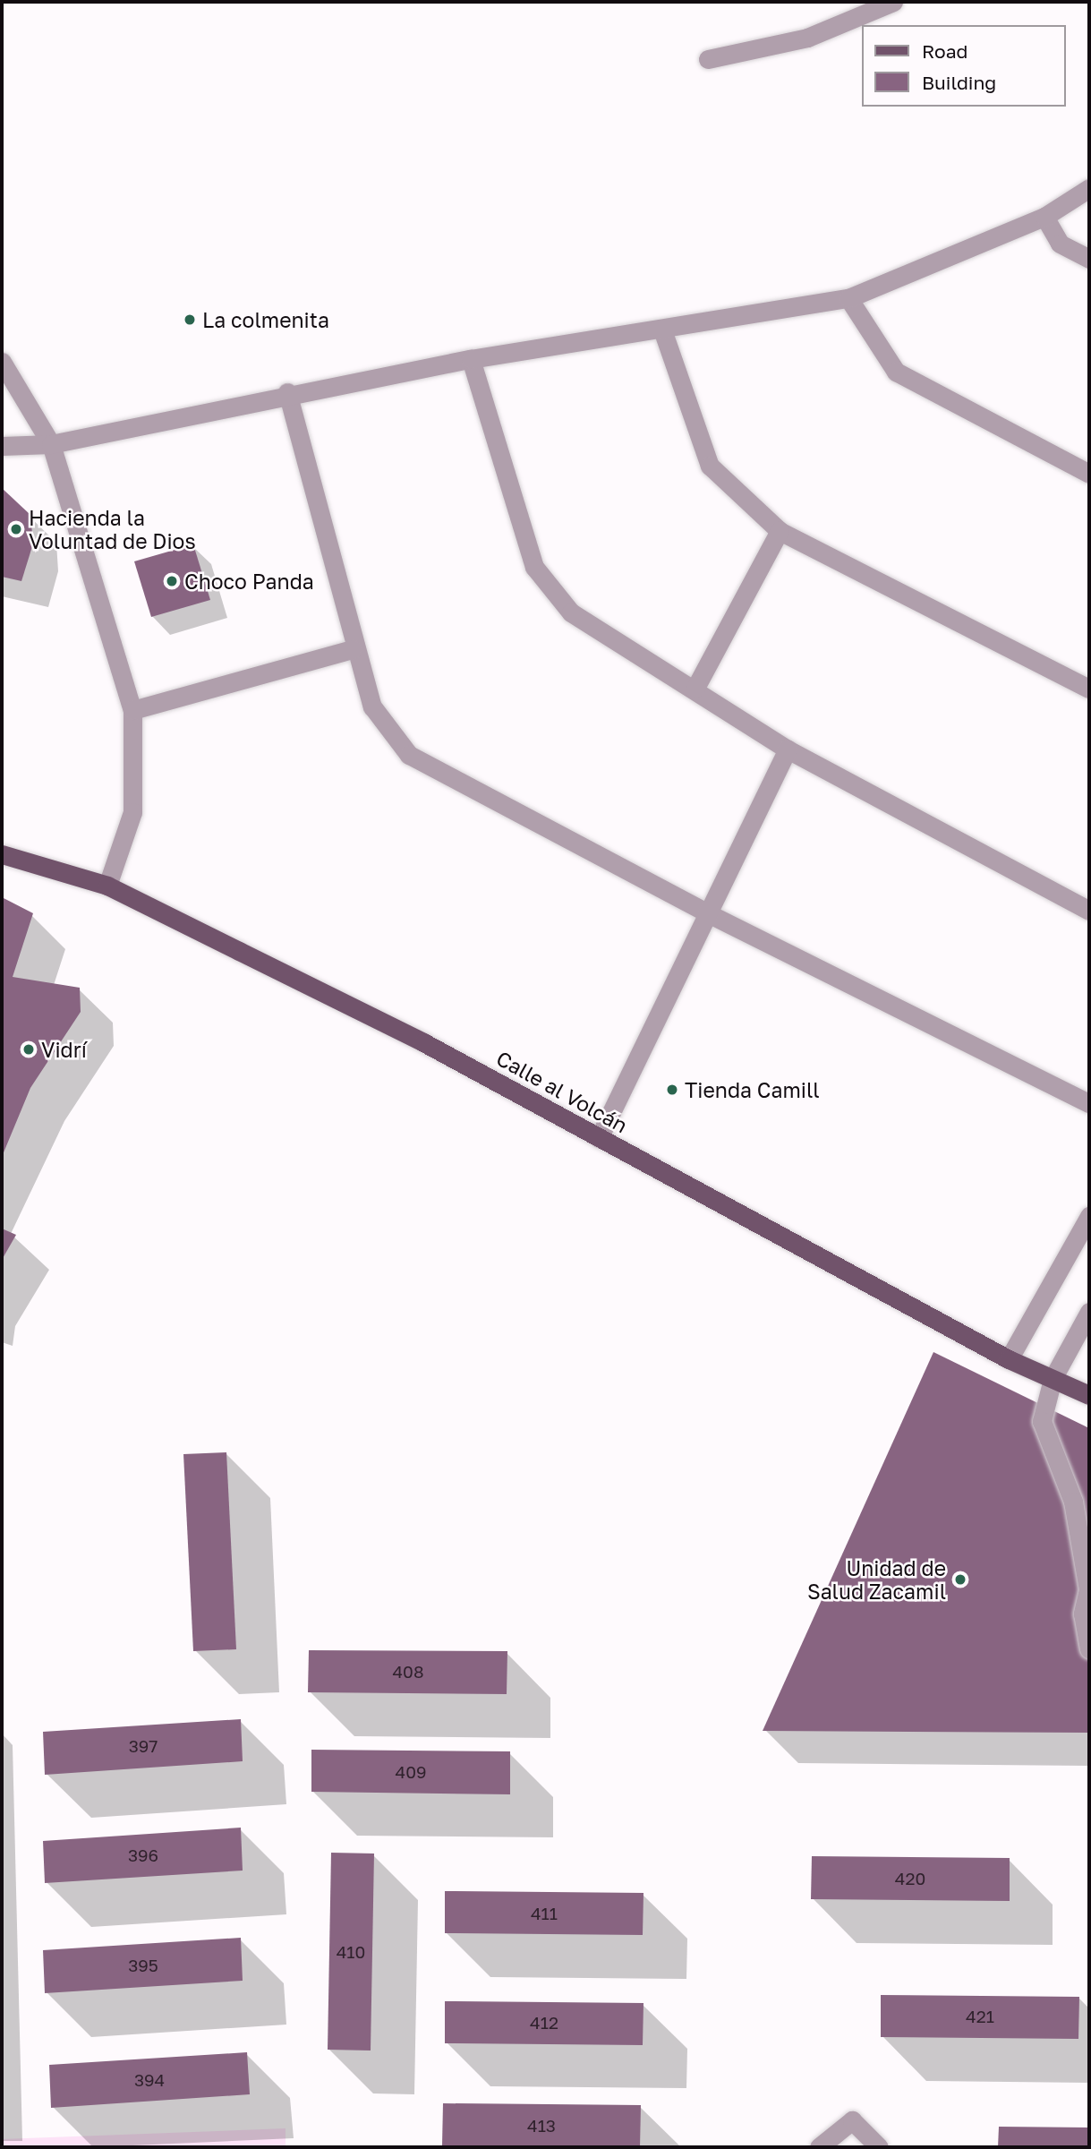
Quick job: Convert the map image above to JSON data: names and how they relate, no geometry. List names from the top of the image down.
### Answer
{
  "streets": {
    "main road": ["Calle al Volcán"]
  },
  "places": [
    "La colmenita",
    "Hacienda la Voluntad de Dios",
    "Choco Panda",
    "Vidrí",
    "Tienda Camill",
    "Unidad de Salud Zacamil"
  ],
  "house_numbers": [
    "408",
    "397",
    "409",
    "396",
    "420",
    "411",
    "410",
    "395",
    "421",
    "412",
    "394",
    "413"
  ],
  "legend": ["Road", "Building"]
}
